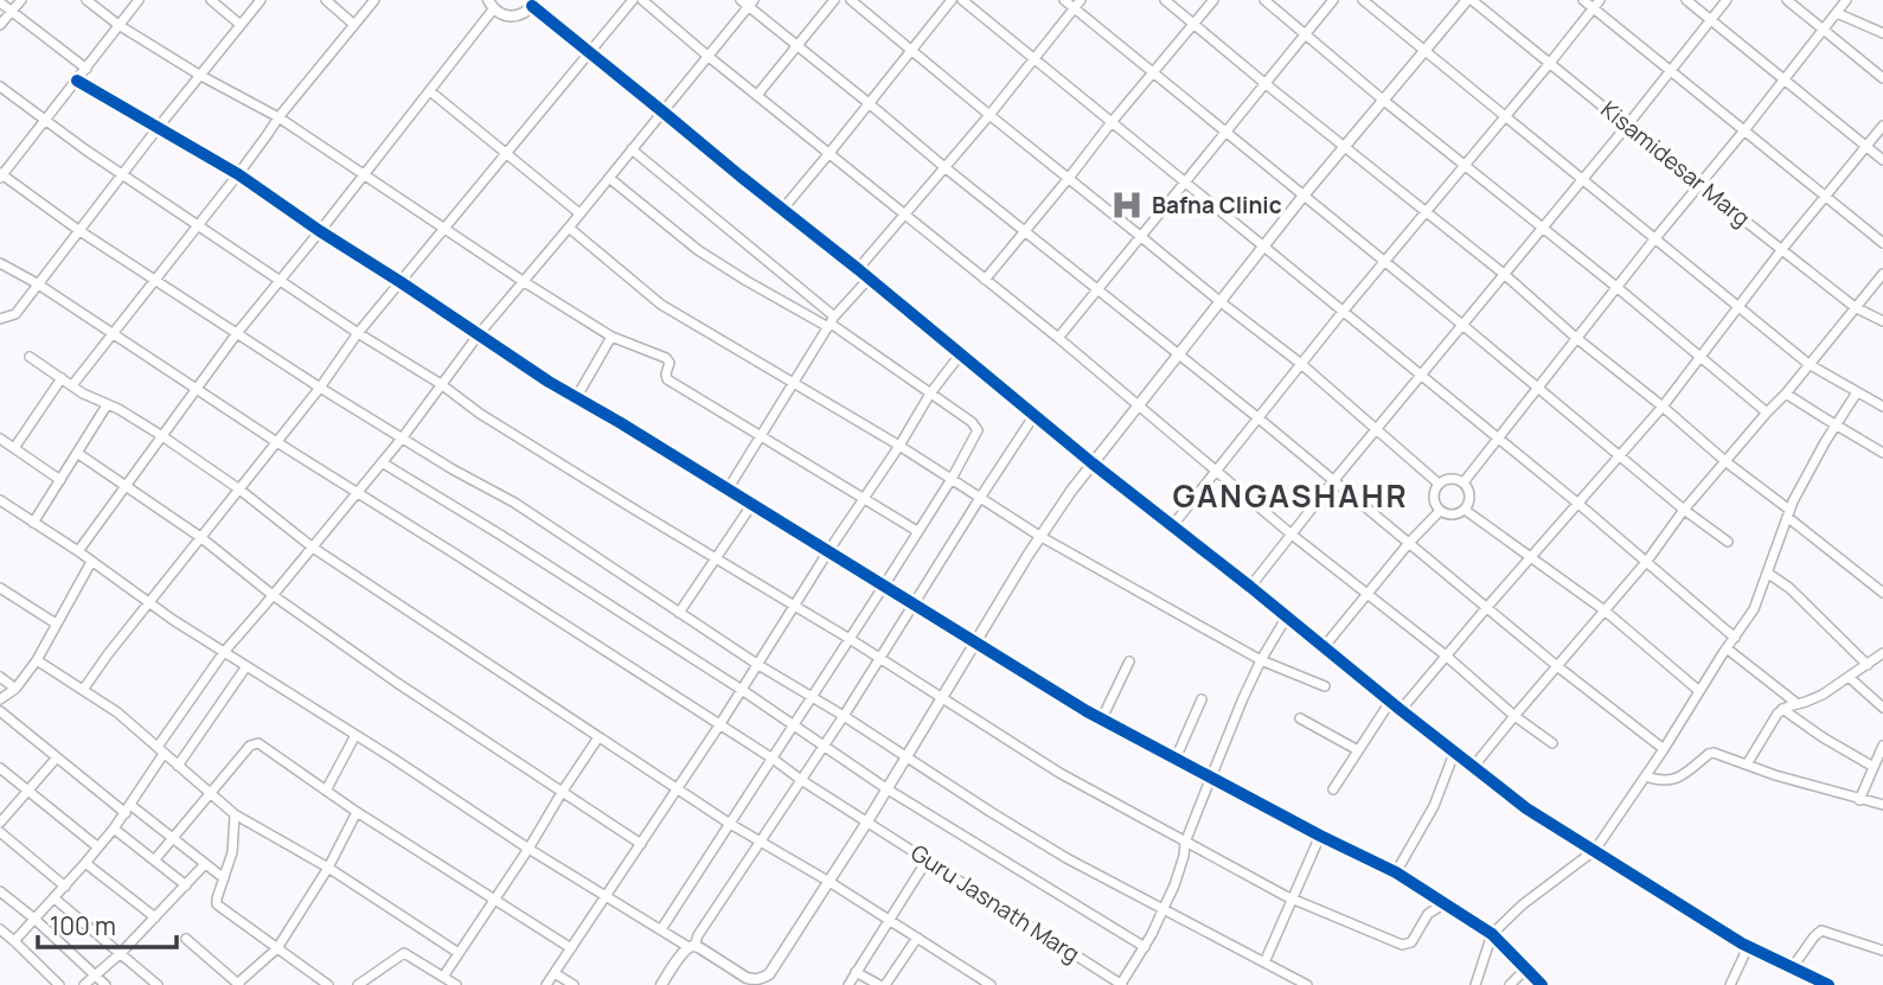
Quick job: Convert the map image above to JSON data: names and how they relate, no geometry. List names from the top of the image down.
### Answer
{
  "streets": {
    "street": ["Kisamidesar Marg", "Guru Jasnath Marg"]
  },
  "districts": ["GANGASHAHR"],
  "places": {
    "hospital": ["Bafna Clinic"]
  },
  "scale_bar": "100 m"
}
